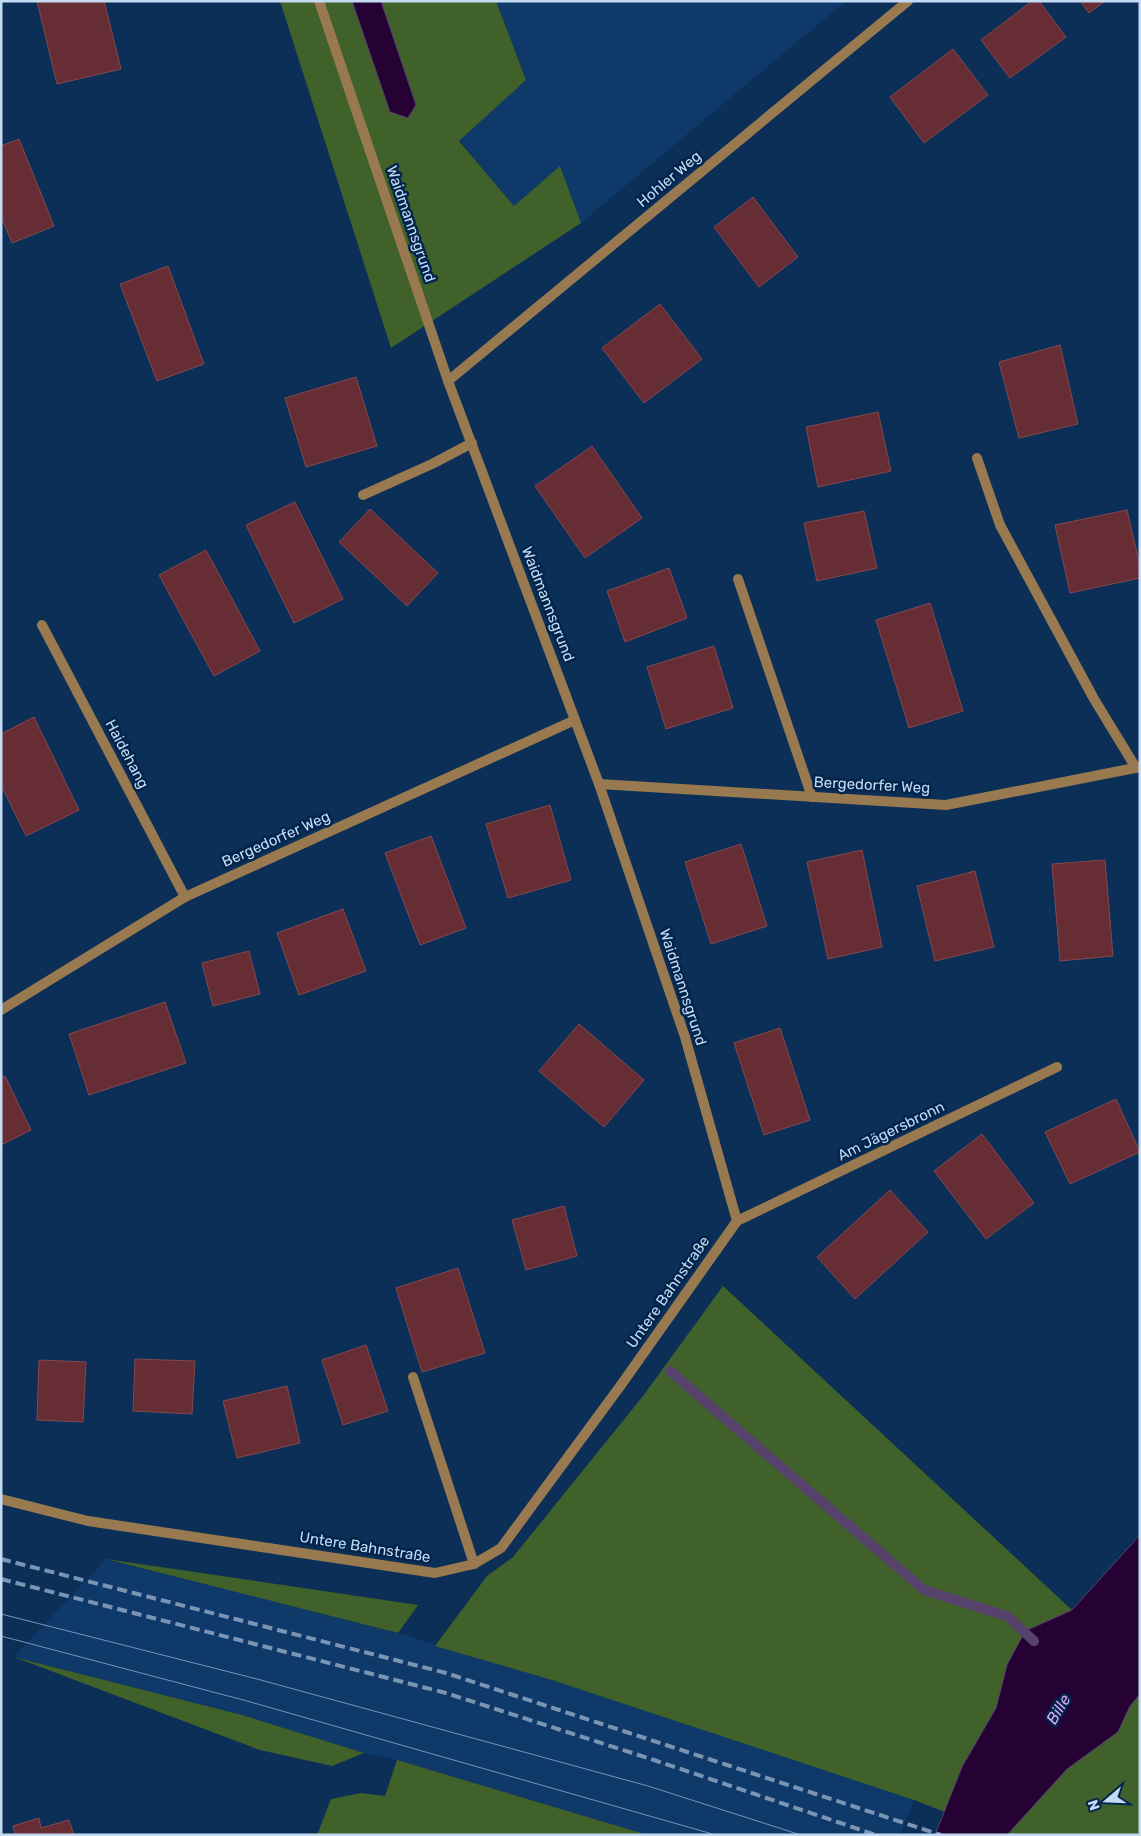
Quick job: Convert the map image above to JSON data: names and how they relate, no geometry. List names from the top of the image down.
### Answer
{
  "streets": {
    "street": [
      "Hohler Weg",
      "Waidmannsgrund",
      "Haidehang",
      "Bergedorfer Weg",
      "Am Jägersbronn",
      "Untere Bahnstraße"
    ]
  },
  "crossings": [
    ["Hohler Weg", "Waidmannsgrund"],
    ["Waidmannsgrund", "Bergedorfer Weg"],
    ["Waidmannsgrund", "Am Jägersbronn"],
    ["Waidmannsgrund", "Untere Bahnstraße"],
    ["Haidehang", "Bergedorfer Weg"],
    ["Am Jägersbronn", "Untere Bahnstraße"]
  ],
  "water": ["Bille"],
  "north": "left"
}
